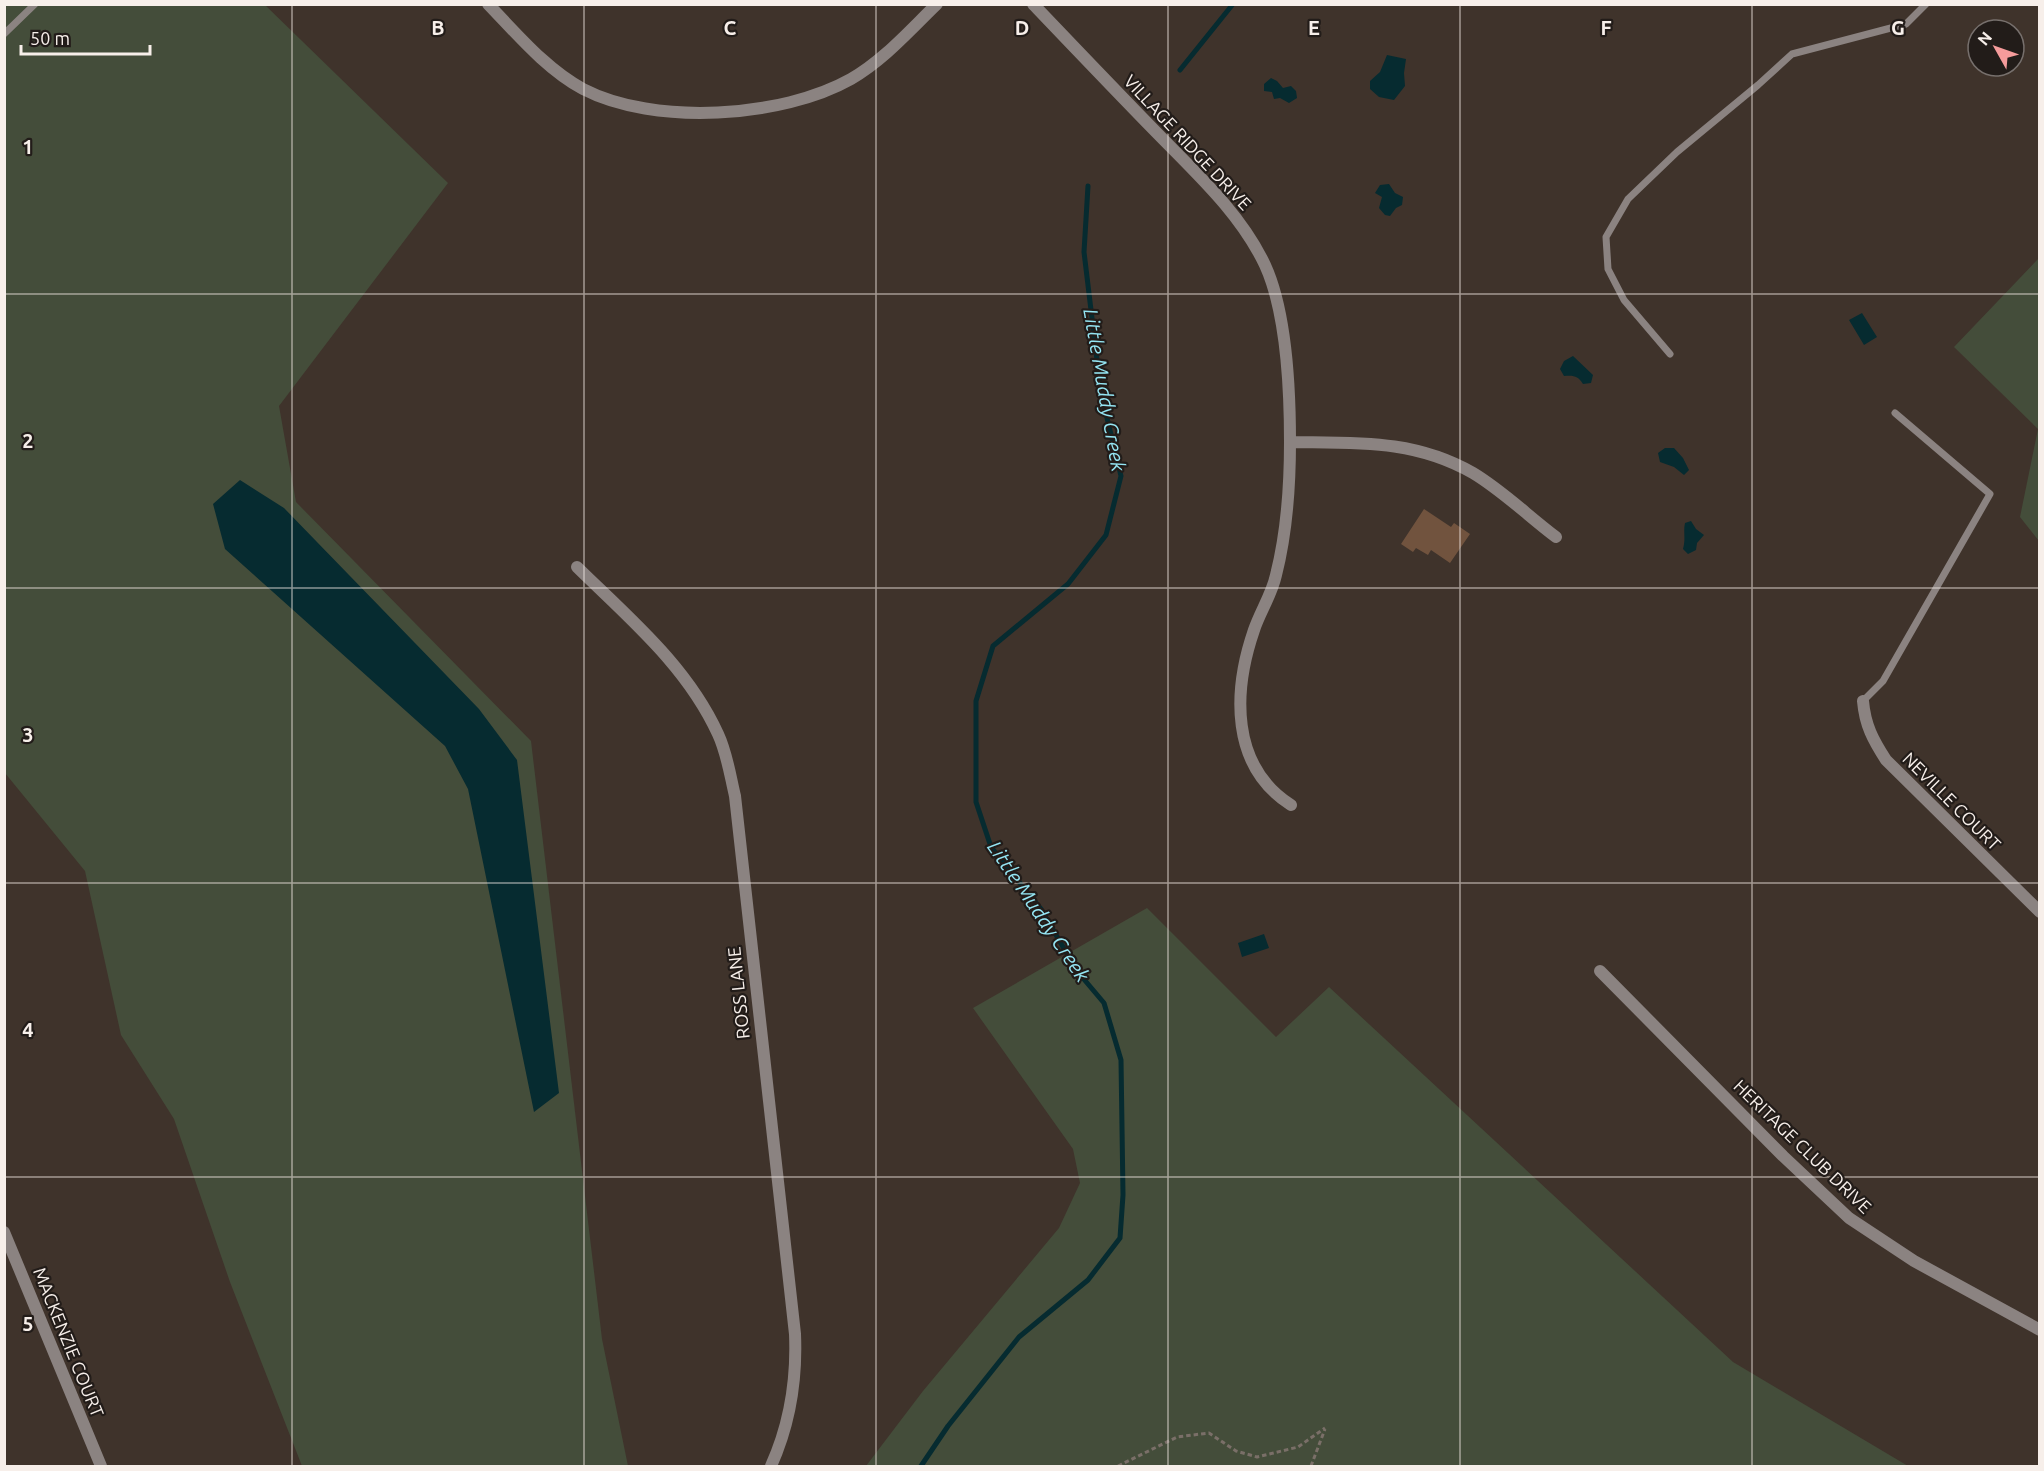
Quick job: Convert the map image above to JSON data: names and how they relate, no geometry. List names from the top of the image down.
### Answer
{
  "streets": {
    "street": [
      "VILLAGE RIDGE DRIVE",
      "NEVILLE COURT",
      "ROSS LANE",
      "HERITAGE CLUB DRIVE",
      "MACKENZIE COURT"
    ]
  },
  "water": ["Little Muddy Creek"],
  "scale_bar": "50 m",
  "north": "top left",
  "grid": {
    "columns": [
      "B",
      "C",
      "D",
      "E",
      "F",
      "G"
    ],
    "rows": [
      "1",
      "2",
      "3",
      "4",
      "5"
    ]
  }
}
